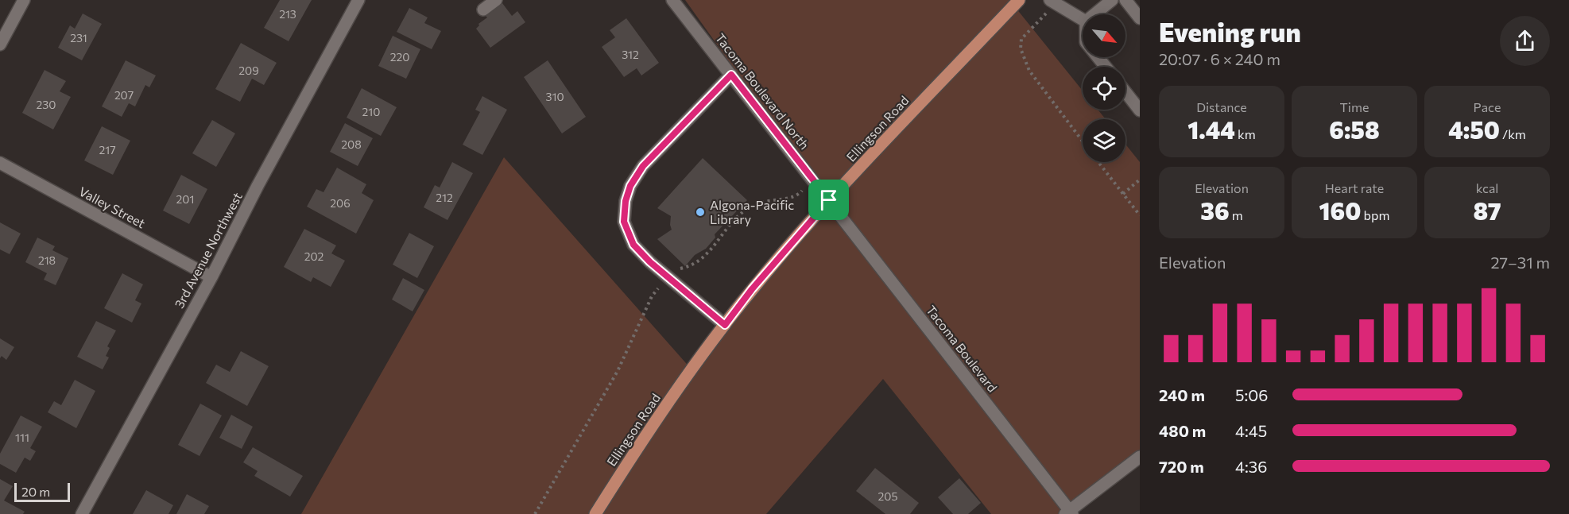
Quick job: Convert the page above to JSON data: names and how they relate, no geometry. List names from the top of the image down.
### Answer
{
  "streets": {
    "main road": ["Ellingson Road"],
    "street": [
      "Tacoma Boulevard North",
      "Valley Street",
      "3rd Avenue Northwest",
      "Tacoma Boulevard"
    ]
  },
  "crossings": [
    ["Tacoma Boulevard North", "Ellingson Road"],
    ["Tacoma Boulevard North", "Tacoma Boulevard"],
    ["Ellingson Road", "Tacoma Boulevard"],
    ["Valley Street", "3rd Avenue Northwest"]
  ],
  "places": ["Algona-Pacific Library"],
  "house_numbers": [
    "213",
    "231",
    "312",
    "220",
    "209",
    "207",
    "310",
    "230",
    "210",
    "208",
    "217",
    "212",
    "201",
    "206",
    "202",
    "218",
    "111",
    "205"
  ],
  "scale_bar": "20 m",
  "north": "bottom right",
  "page": {
    "heading": ["Evening run", "20:07 · 6 × 240 m"],
    "stats": [
      ["Distance", "1.44 km"],
      ["Time", "6:58"],
      ["Pace", "4:50 /km"],
      ["Elevation", "36 m"],
      ["Heart rate", "160 bpm"],
      ["kcal", "87"]
    ],
    "chart": ["Elevation", "27–31 m"],
    "list": [
      {
        "name": "240 m",
        "note": "5:06"
      },
      {
        "name": "480 m",
        "note": "4:45"
      },
      {
        "name": "720 m",
        "note": "4:36"
      }
    ],
    "scale": "20 m"
  }
}
